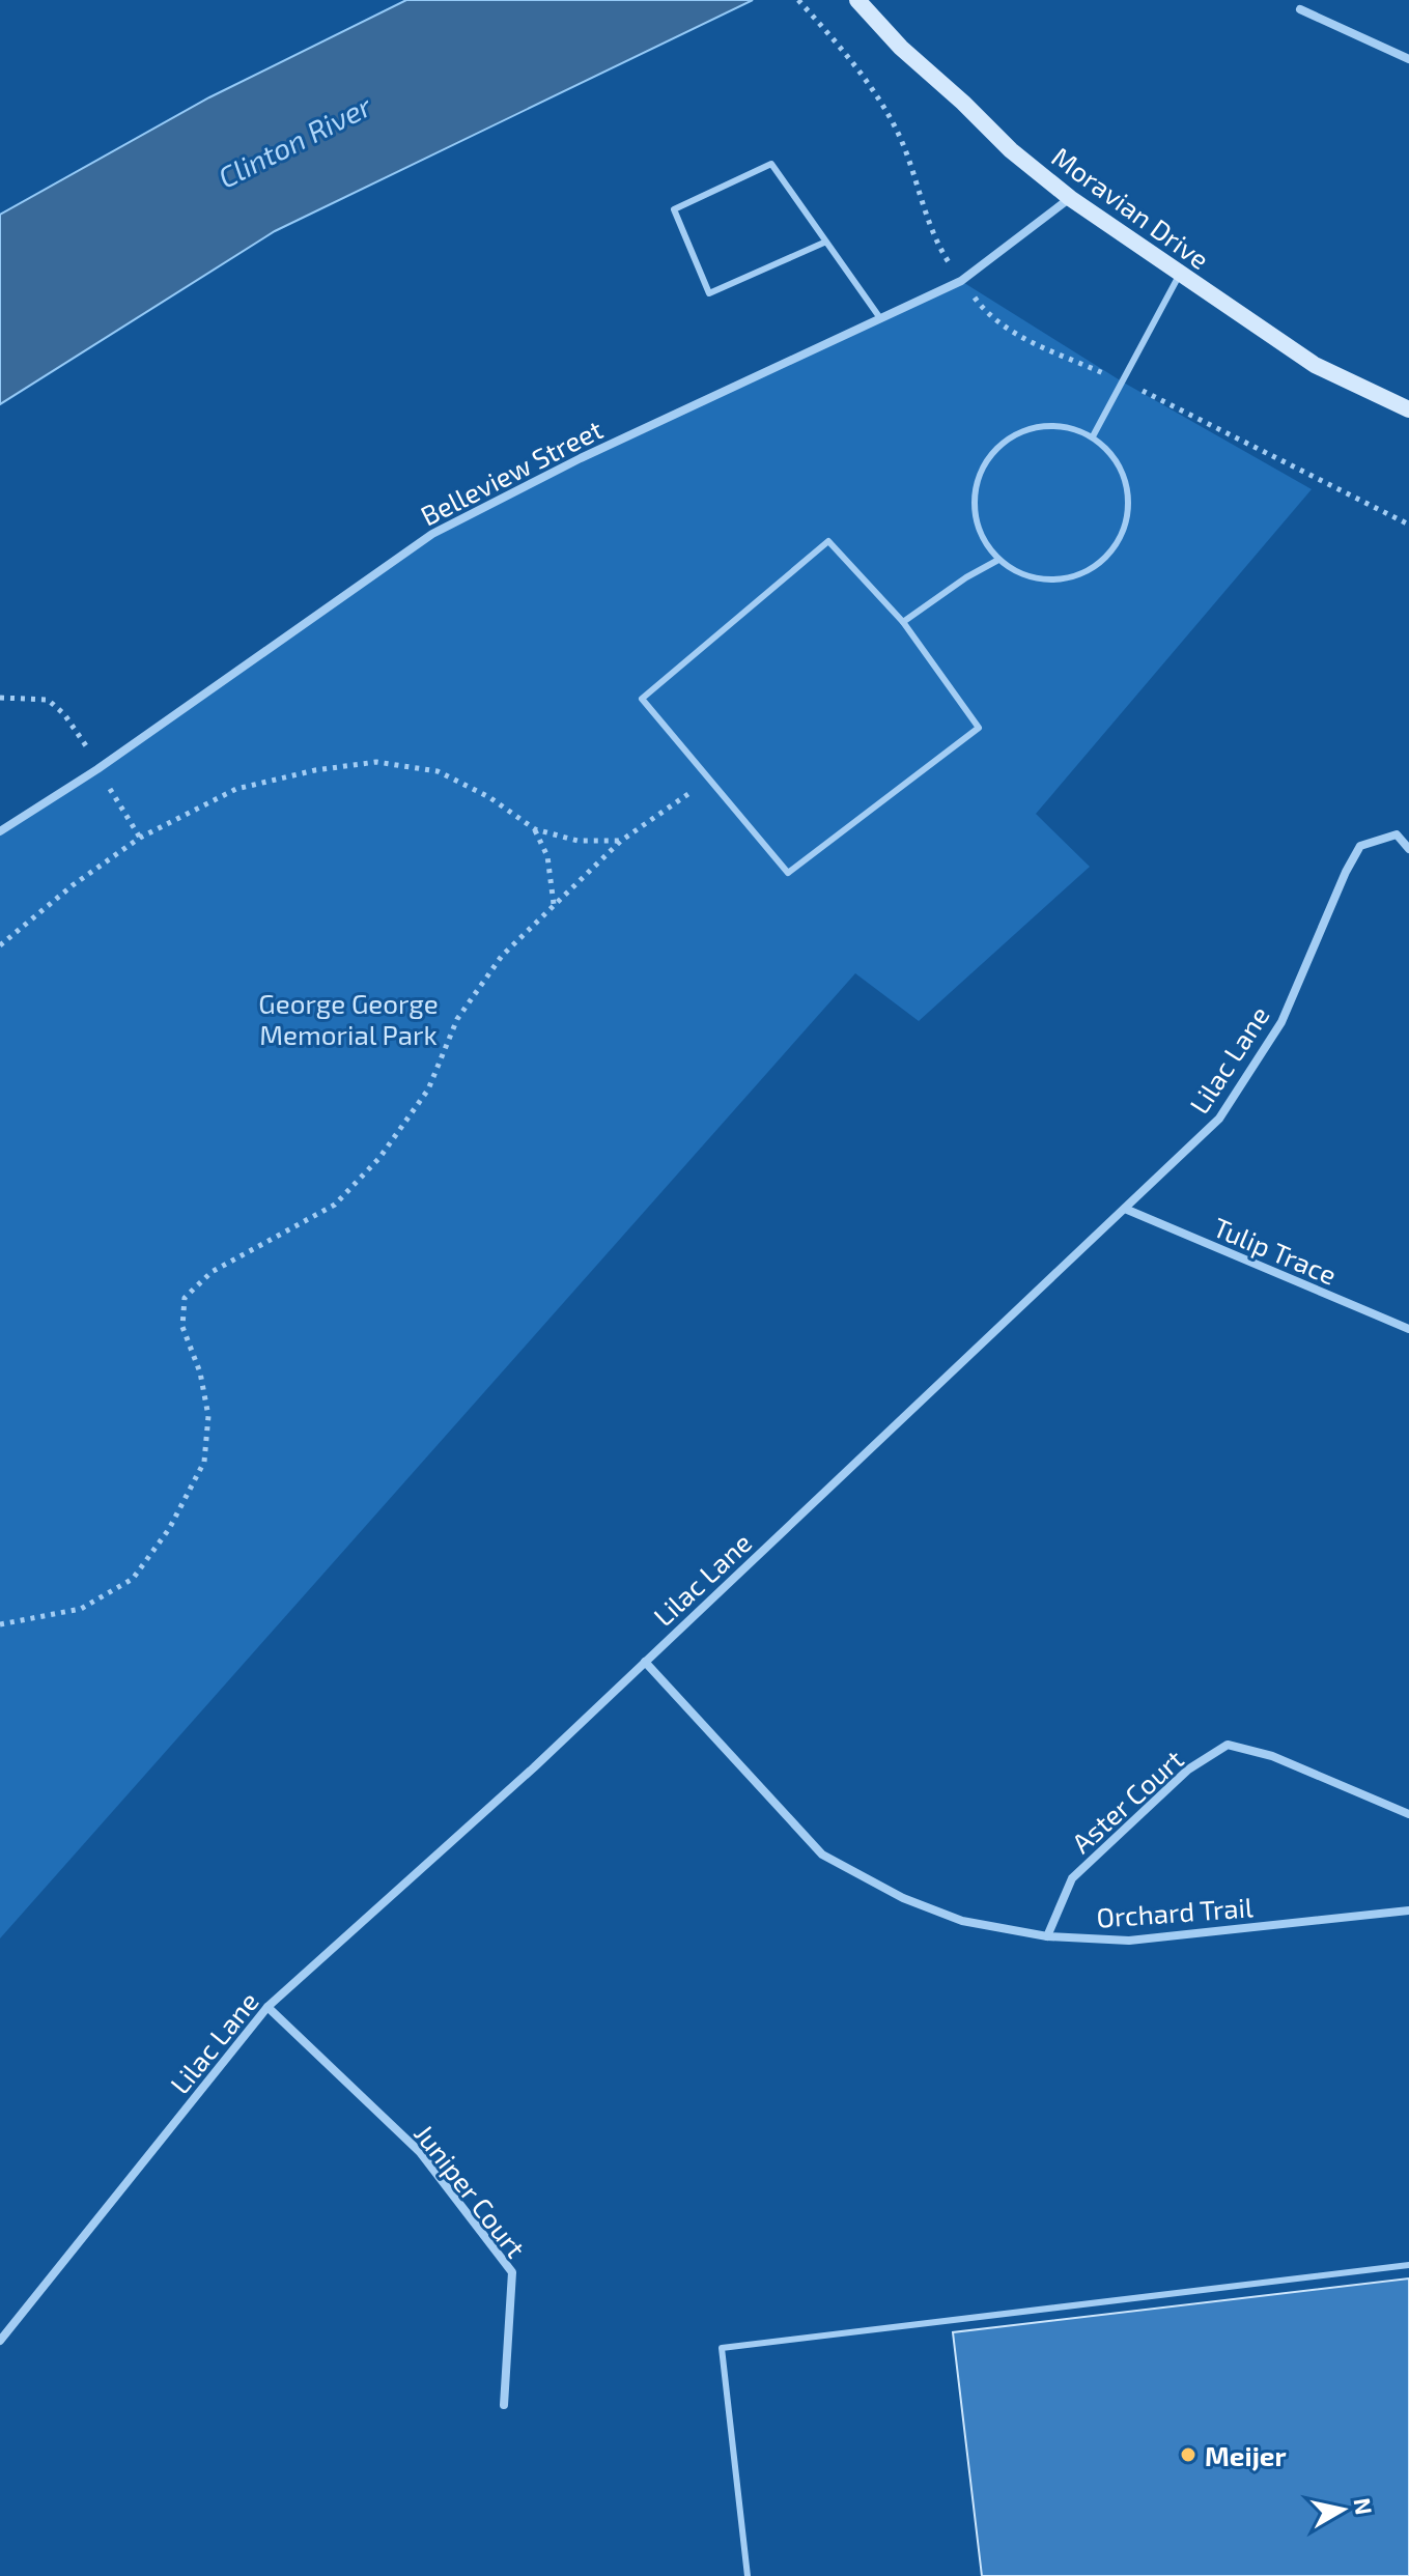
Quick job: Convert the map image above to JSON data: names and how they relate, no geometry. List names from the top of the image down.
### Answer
{
  "streets": {
    "street": [
      "Moravian Drive",
      "Belleview Street",
      "Lilac Lane",
      "Tulip Trace",
      "Aster Court",
      "Orchard Trail",
      "Juniper Court"
    ]
  },
  "crossings": [
    ["Moravian Drive", "Belleview Street"],
    ["Lilac Lane", "Tulip Trace"],
    ["Lilac Lane", "Orchard Trail"],
    ["Lilac Lane", "Juniper Court"],
    ["Aster Court", "Orchard Trail"]
  ],
  "water": ["Clinton River"],
  "parks": ["George George Memorial Park"],
  "places": ["Meijer"],
  "north": "right"
}
